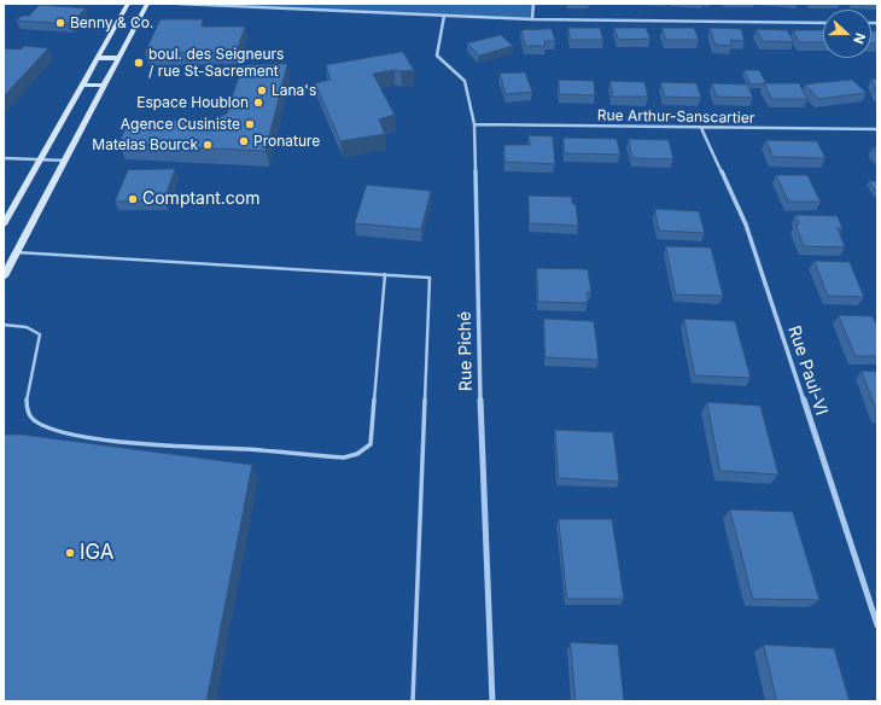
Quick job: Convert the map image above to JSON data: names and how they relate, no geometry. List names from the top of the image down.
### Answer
{
  "streets": {
    "street": ["Rue Arthur-Sanscartier", "Rue Piché", "Rue Paul-VI"]
  },
  "crossings": [
    ["Rue Arthur-Sanscartier", "Rue Piché"],
    ["Rue Arthur-Sanscartier", "Rue Paul-VI"]
  ],
  "places": [
    "Benny & Co.",
    "boul. des Seigneurs / rue St-Sacrement",
    "Lana's",
    "Espace Houblon",
    "Agence Cusiniste",
    "Pronature",
    "Matelas Bourck",
    "Comptant.com",
    "IGA"
  ],
  "north": "right"
}
